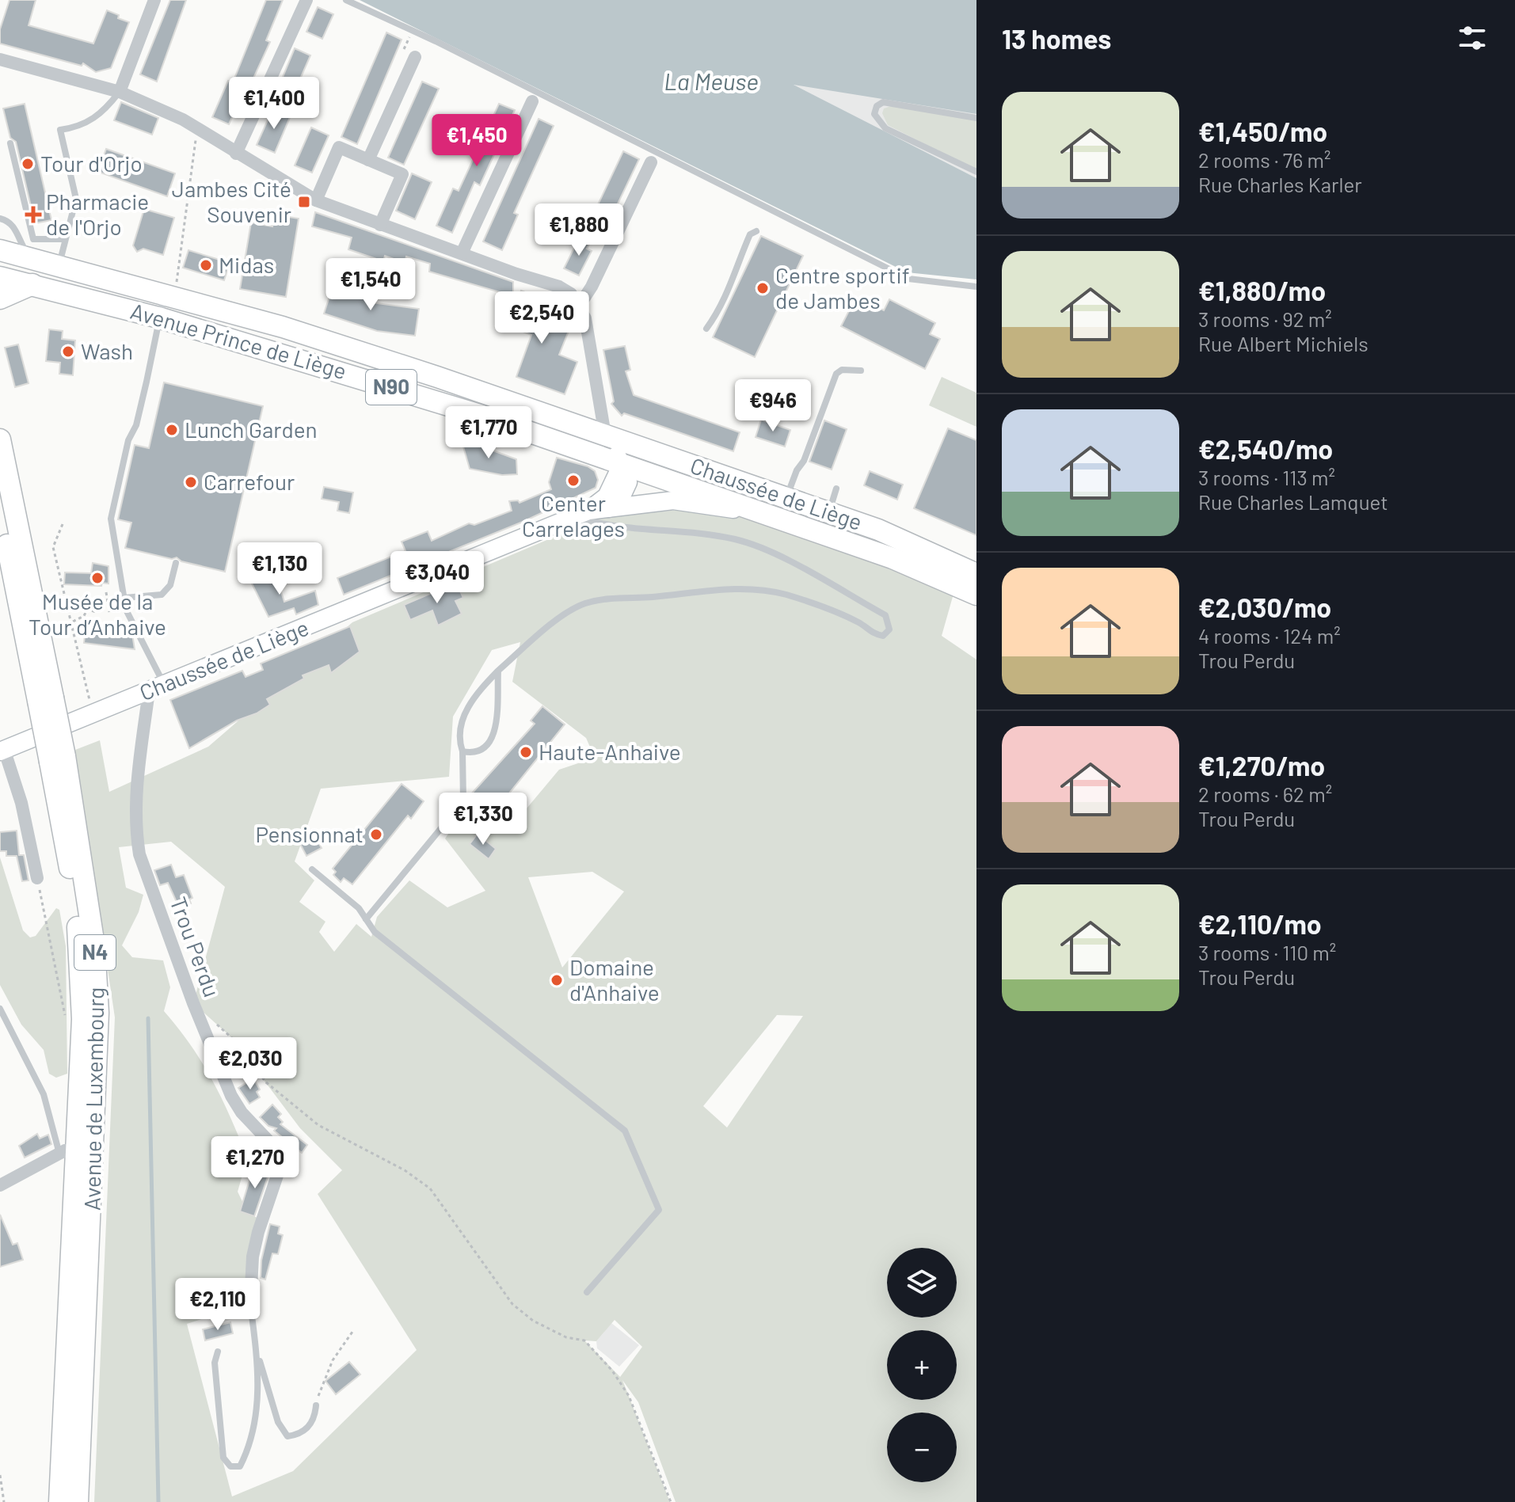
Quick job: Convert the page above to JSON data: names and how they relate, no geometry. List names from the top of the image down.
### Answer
{
  "streets": {
    "main road": [
      "Avenue Prince de Liège",
      "N90",
      "Chaussée de Liège",
      "N4",
      "Avenue de Luxembourg"
    ],
    "street": ["Trou Perdu"]
  },
  "crossings": [
    ["Avenue Prince de Liège", "Chaussée de Liège"],
    ["Chaussée de Liège", "Trou Perdu"]
  ],
  "water": ["La Meuse"],
  "places": {
    "other": [
      "Tour d'Orjo",
      "Midas",
      "Centre sportif de Jambes",
      "Wash",
      "Lunch Garden",
      "Center Carrelages",
      "Carrefour",
      "Musée de la Tour d’Anhaive",
      "Haute-Anhaive",
      "Pensionnat",
      "Domaine d'Anhaive"
    ],
    "transit": ["Jambes Cité Souvenir"],
    "health": ["Pharmacie de l'Orjo"]
  },
  "page": {
    "heading": "13 homes",
    "list": [
      {
        "name": "€1,450/mo",
        "note": "2 rooms · 76 m² · Rue Charles Karler"
      },
      {
        "name": "€1,880/mo",
        "note": "3 rooms · 92 m² · Rue Albert Michiels"
      },
      {
        "name": "€2,540/mo",
        "note": "3 rooms · 113 m² · Rue Charles Lamquet"
      },
      {
        "name": "€2,030/mo",
        "note": "4 rooms · 124 m² · Trou Perdu"
      },
      {
        "name": "€1,270/mo",
        "note": "2 rooms · 62 m² · Trou Perdu"
      },
      {
        "name": "€2,110/mo",
        "note": "3 rooms · 110 m² · Trou Perdu"
      }
    ],
    "price": [
      "€1,400",
      "€1,450",
      "€1,880",
      "€1,540",
      "€2,540",
      "€946",
      "€1,770",
      "€1,130",
      "€3,040",
      "€1,330",
      "€2,030",
      "€1,270",
      "€2,110"
    ],
    "map_buttons": ["+", "−"]
  }
}
